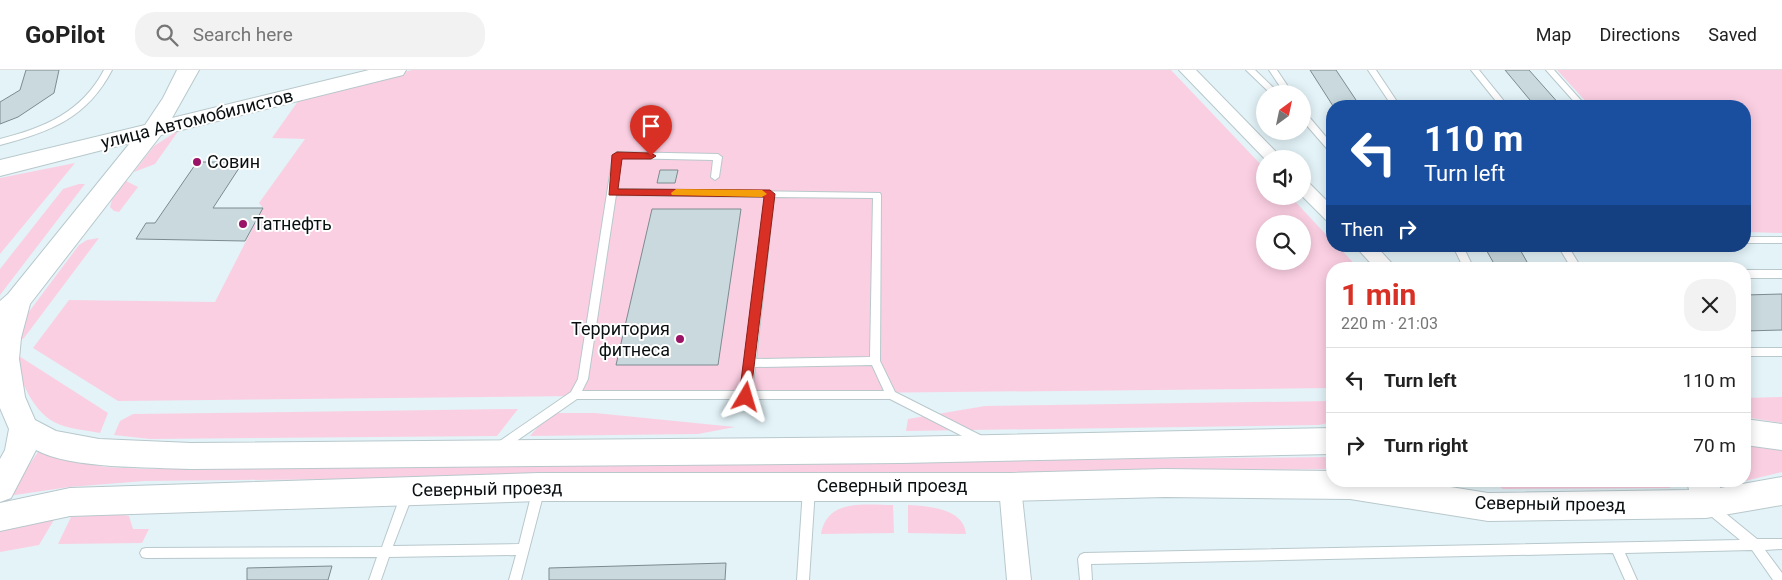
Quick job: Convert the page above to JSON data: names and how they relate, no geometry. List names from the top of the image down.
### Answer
{
  "streets": {
    "main road": ["улица Автомобилистов", "Северный проезд"]
  },
  "places": ["Совин", "Татнефть", "Территория фитнеса"],
  "north": "top right",
  "page": {
    "header": "GoPilot",
    "search": "Search here",
    "nav": ["Map", "Directions", "Saved"],
    "turn": ["110 m", "Turn left"],
    "then": "Then",
    "heading": ["1 min", "220 m · 21:03"],
    "list": [
      {
        "name": "Turn left",
        "value": "110 m"
      },
      {
        "name": "Turn right",
        "value": "70 m"
      }
    ]
  }
}
